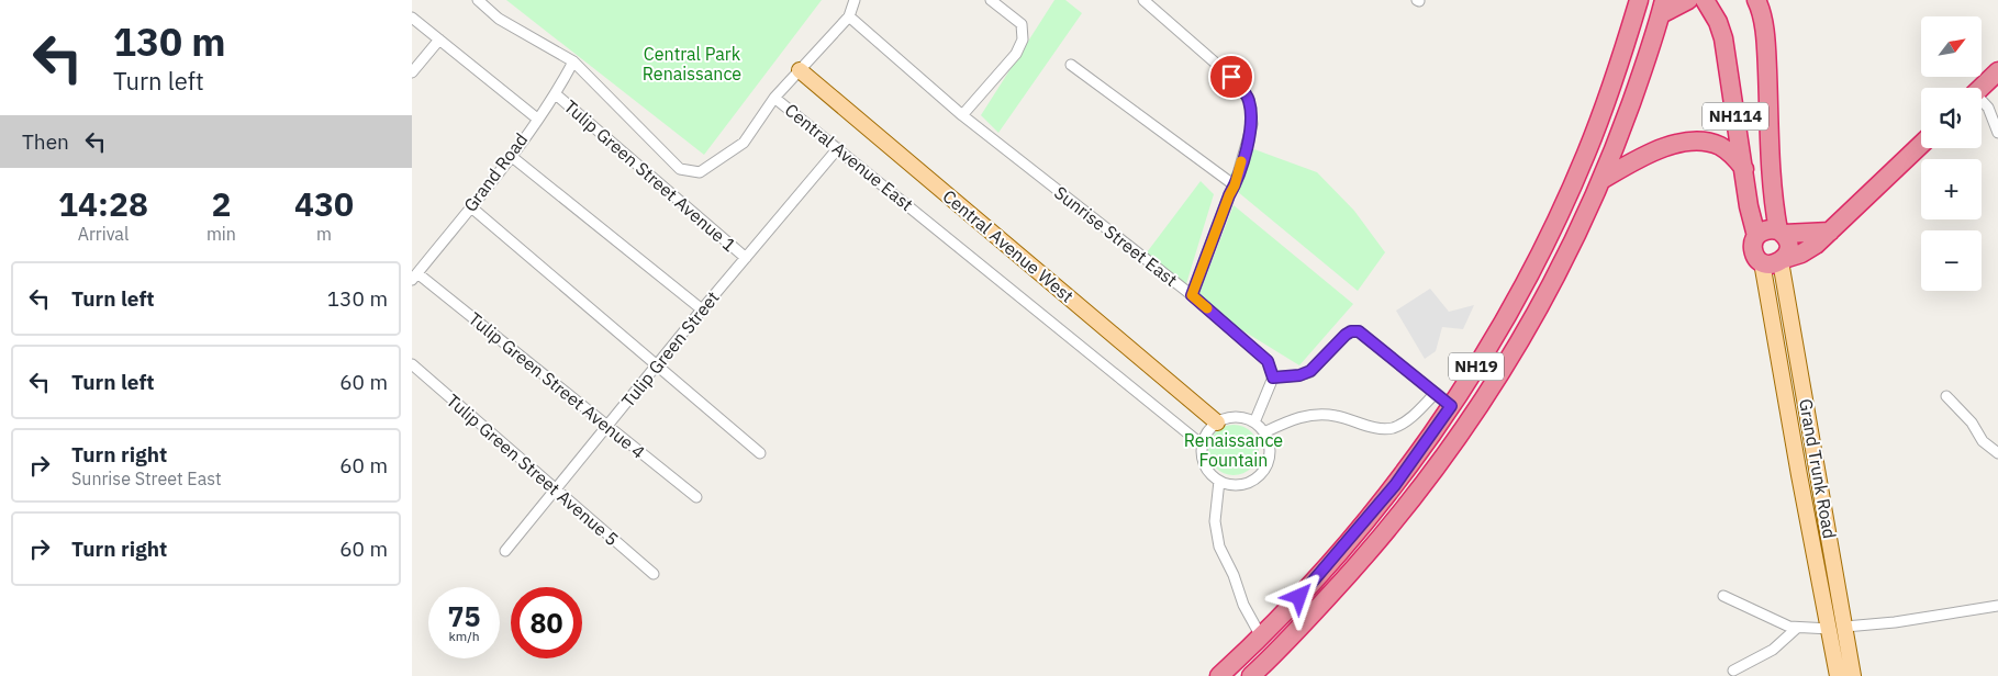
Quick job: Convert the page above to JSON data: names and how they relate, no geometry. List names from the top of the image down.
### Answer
{
  "streets": {
    "highway": ["NH114", "NH19"],
    "main road": ["Central Avenue West", "Grand Trunk Road"],
    "street": [
      "Central Avenue East",
      "Grand Road",
      "Tulip Green Street Avenue 1",
      "Sunrise Street East",
      "Tulip Green Street",
      "Tulip Green Street Avenue 4",
      "Tulip Green Street Avenue 5"
    ]
  },
  "crossings": [
    ["NH114", "Grand Trunk Road"],
    ["Central Avenue East", "Grand Road"],
    ["Central Avenue East", "Central Avenue West"],
    ["Central Avenue East", "Tulip Green Street"],
    ["Grand Road", "Tulip Green Street Avenue 1"],
    ["Grand Road", "Tulip Green Street Avenue 4"],
    ["Tulip Green Street Avenue 1", "Tulip Green Street"],
    ["Tulip Green Street", "Tulip Green Street Avenue 4"],
    ["Tulip Green Street", "Tulip Green Street Avenue 5"]
  ],
  "parks": ["Central Park Renaissance", "Renaissance Fountain"],
  "north": "top right",
  "page": {
    "turn": ["130 m", "Turn left"],
    "map_buttons": ["+", "−"],
    "then": "Then",
    "eta": [
      "14:28",
      "Arrival",
      "2",
      "min",
      "430",
      "m"
    ],
    "list": [
      {
        "name": "Turn left",
        "value": "130 m"
      },
      {
        "name": "Turn left",
        "value": "60 m"
      },
      {
        "name": "Turn right",
        "note": "Sunrise Street East",
        "value": "60 m"
      },
      {
        "name": "Turn right",
        "value": "60 m"
      }
    ],
    "speed": "75 km/h",
    "limit": "80"
  }
}
